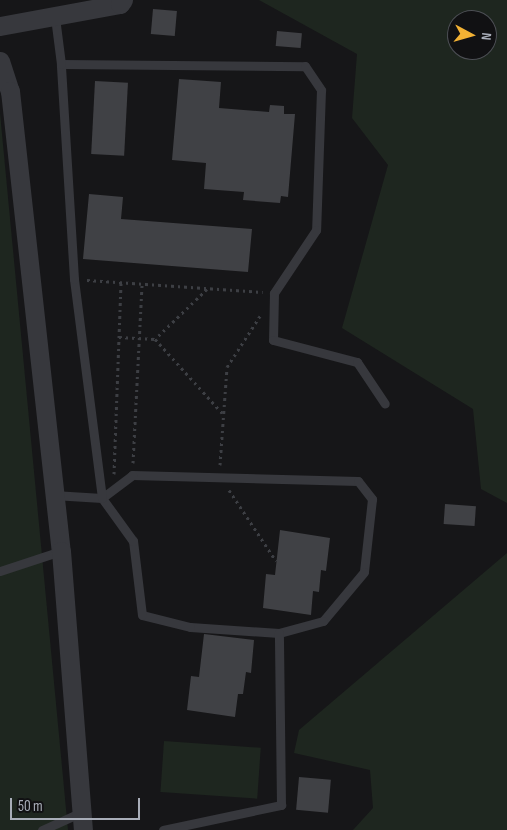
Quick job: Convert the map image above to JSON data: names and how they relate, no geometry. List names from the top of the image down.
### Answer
{
  "scale_bar": "50 m",
  "north": "right"
}
